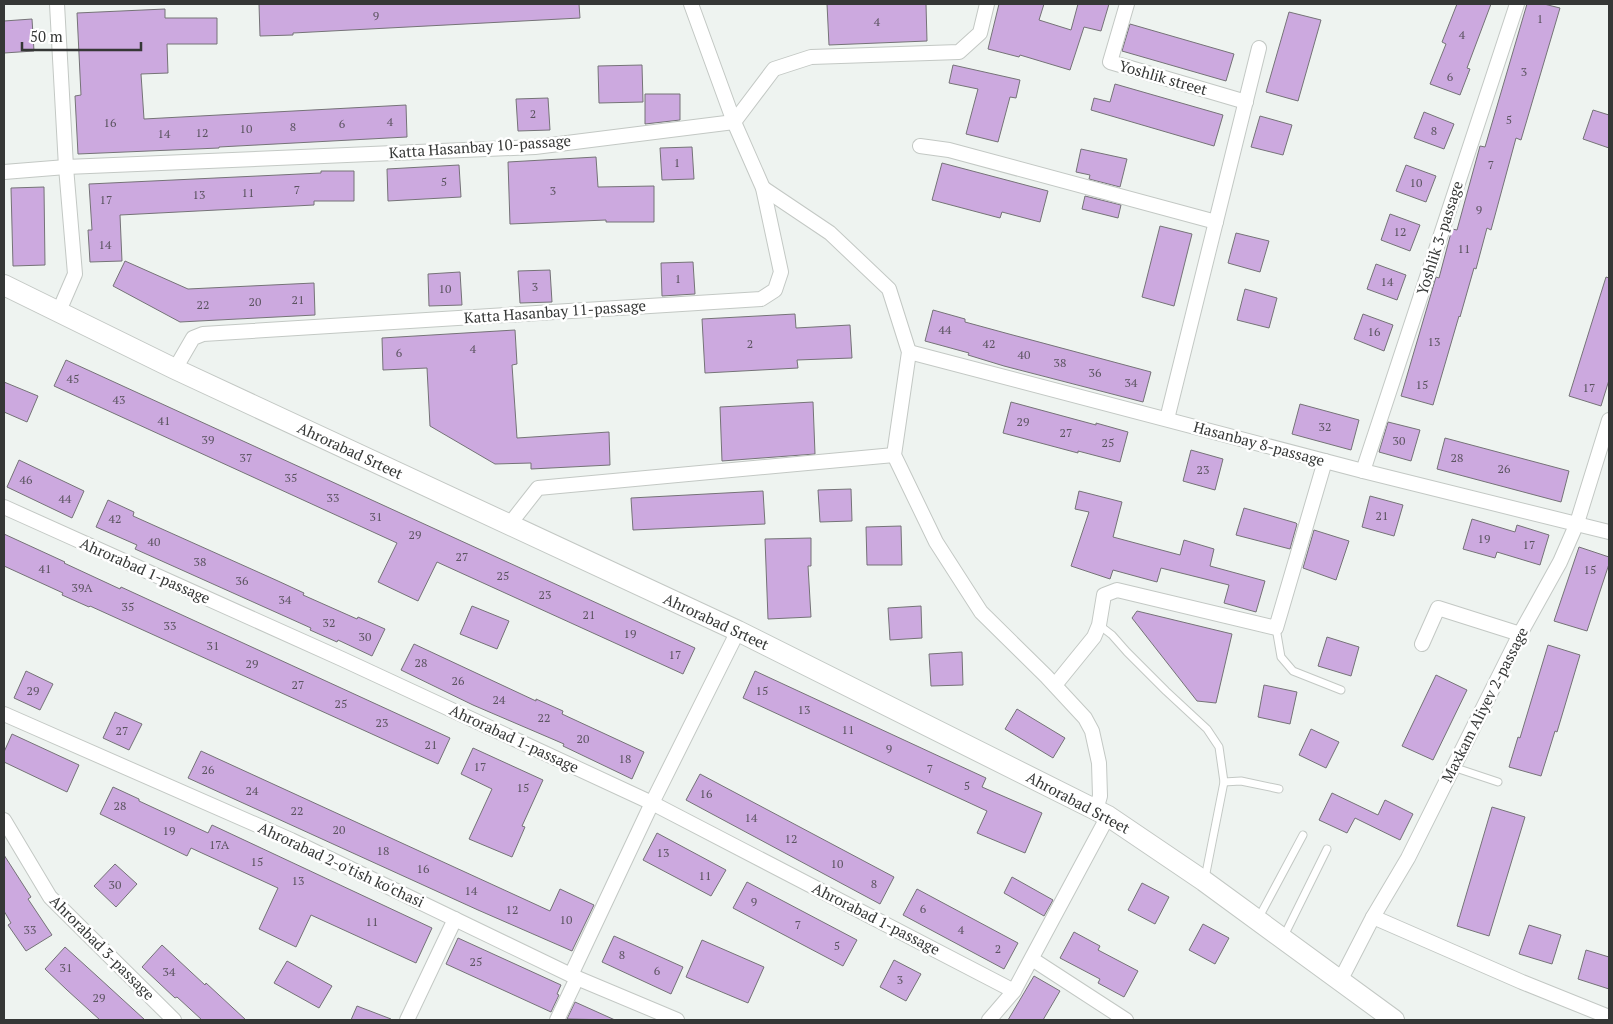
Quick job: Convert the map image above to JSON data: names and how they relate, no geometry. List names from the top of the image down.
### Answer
{
  "streets": {
    "street": [
      "Yoshlik street",
      "Katta Hasanbay 10-passage",
      "Yoshlik 3-passage",
      "Katta Hasanbay 11-passage",
      "Hasanbay 8-passage",
      "Ahrorabad Srteet",
      "Ahrorabad 1-passage",
      "Maxkam Aliyev 2-passage",
      "Ahrorabad 2-o'tish ko'chasi",
      "Ahrorabad 3-passage"
    ]
  },
  "crossings": [
    ["Katta Hasanbay 10-passage", "Katta Hasanbay 11-passage"],
    ["Yoshlik 3-passage", "Hasanbay 8-passage"],
    ["Katta Hasanbay 11-passage", "Ahrorabad Srteet"],
    ["Hasanbay 8-passage", "Maxkam Aliyev 2-passage"],
    ["Ahrorabad Srteet", "Maxkam Aliyev 2-passage"]
  ],
  "house_numbers": [
    "9",
    "1",
    "4",
    "4",
    "3",
    "6",
    "2",
    "5",
    "4",
    "16",
    "6",
    "8",
    "10",
    "8",
    "12",
    "14",
    "1",
    "7",
    "5",
    "10",
    "7",
    "3",
    "11",
    "13",
    "17",
    "9",
    "12",
    "14",
    "11",
    "1",
    "14",
    "3",
    "10",
    "21",
    "20",
    "22",
    "44",
    "16",
    "13",
    "2",
    "42",
    "4",
    "6",
    "40",
    "38",
    "36",
    "45",
    "34",
    "15",
    "17",
    "43",
    "41",
    "29",
    "32",
    "27",
    "39",
    "30",
    "25",
    "37",
    "28",
    "26",
    "23",
    "35",
    "46",
    "33",
    "44",
    "21",
    "31",
    "42",
    "29",
    "19",
    "40",
    "17",
    "27",
    "38",
    "41",
    "15",
    "25",
    "36",
    "39A",
    "23",
    "34",
    "35",
    "21",
    "32",
    "33",
    "19",
    "30",
    "31",
    "17",
    "28",
    "29",
    "26",
    "27",
    "29",
    "15",
    "24",
    "25",
    "13",
    "22",
    "23",
    "11",
    "27",
    "20",
    "21",
    "9",
    "18",
    "17",
    "7",
    "26",
    "5",
    "15",
    "24",
    "16",
    "28",
    "22",
    "14",
    "20",
    "19",
    "12",
    "17A",
    "18",
    "13",
    "15",
    "10",
    "16",
    "11",
    "13",
    "8",
    "30",
    "14",
    "9",
    "6",
    "12",
    "10",
    "11",
    "7",
    "33",
    "4",
    "5",
    "2",
    "8",
    "25",
    "31",
    "6",
    "34",
    "3",
    "29"
  ],
  "scale_bar": "50 m"
}
